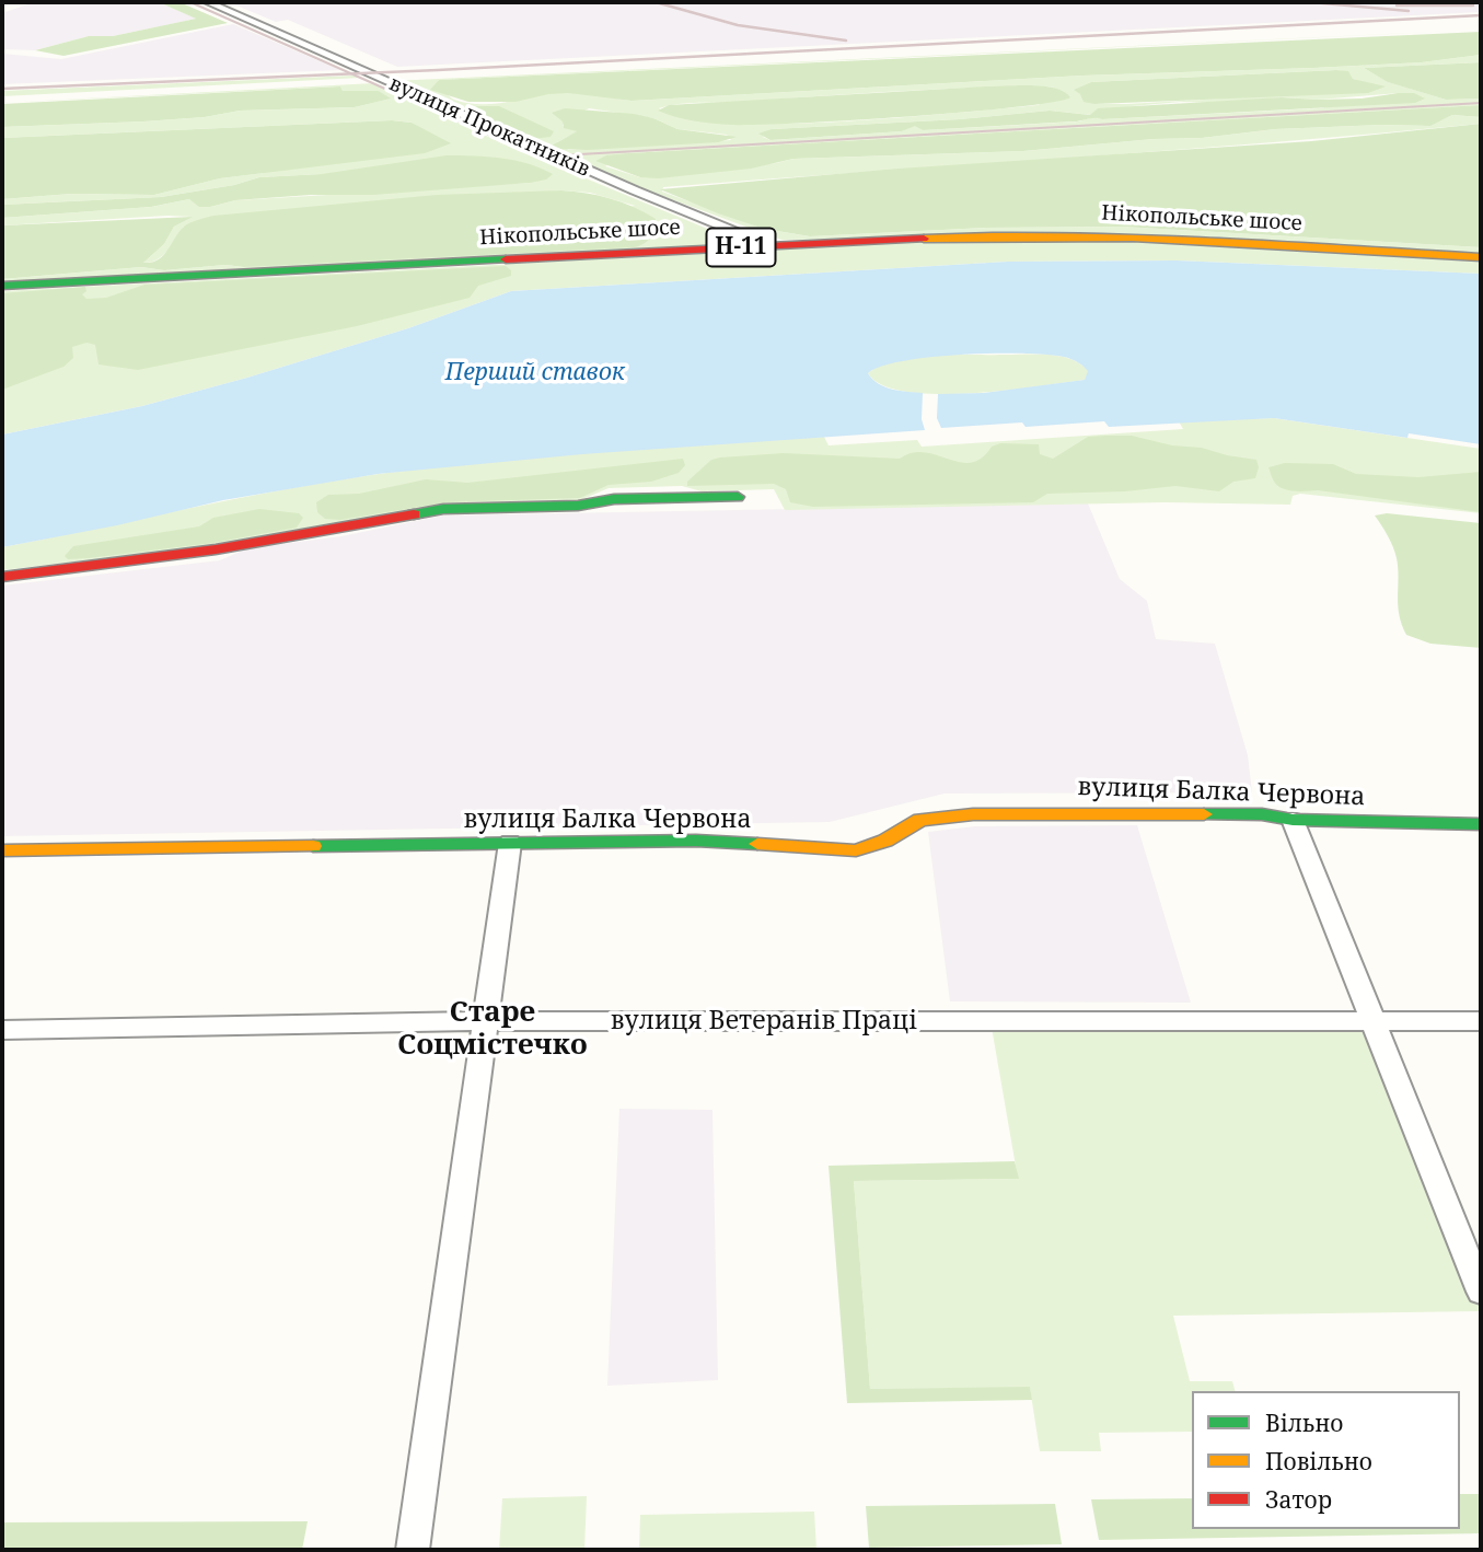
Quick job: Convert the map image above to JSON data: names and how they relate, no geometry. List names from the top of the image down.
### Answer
{
  "streets": {
    "main road": ["Нікопольське шосе", "Н-11", "вулиця Балка Червона"],
    "street": ["вулиця Прокатників", "вулиця Ветеранів Праці"]
  },
  "crossings": [
    ["вулиця Прокатників", "Нікопольське шосе"]
  ],
  "districts": ["Старе Соцмістечко"],
  "water": ["Перший ставок"],
  "legend": ["Вільно", "Повільно", "Затор"]
}
